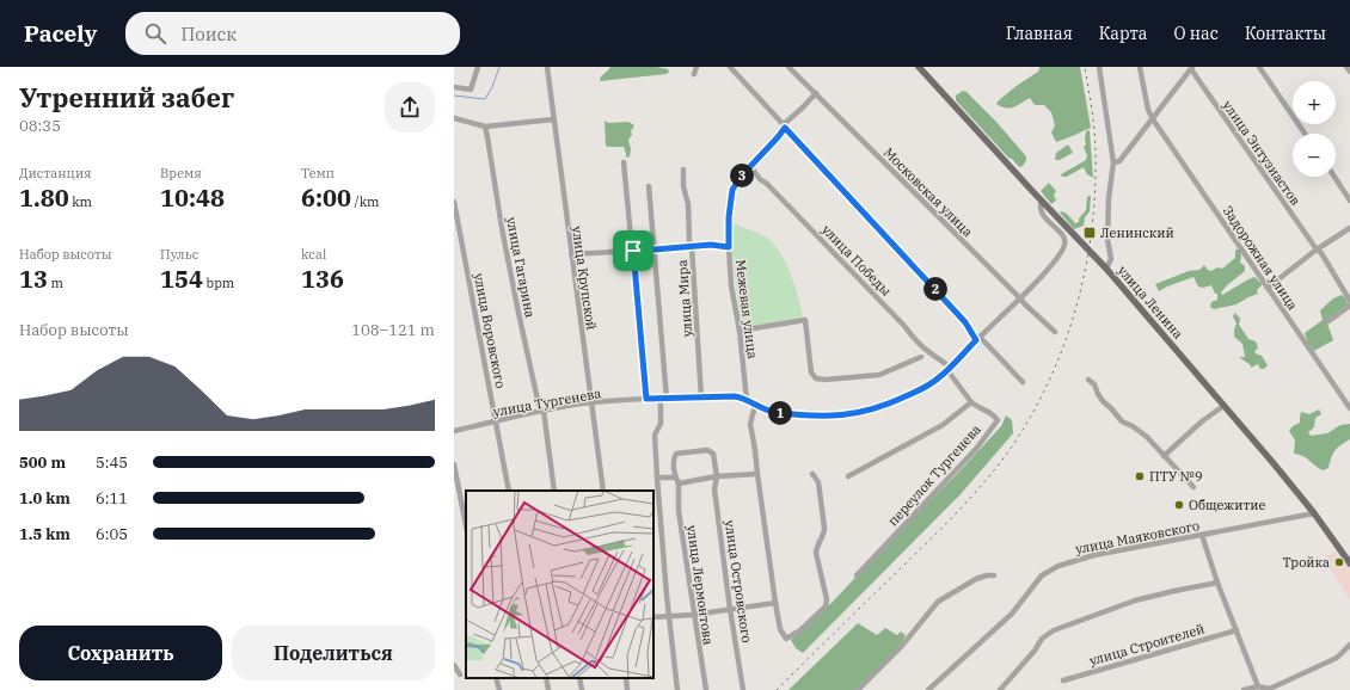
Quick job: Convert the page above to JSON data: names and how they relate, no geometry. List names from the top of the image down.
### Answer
{
  "streets": {
    "main road": ["улица Ленина"],
    "street": [
      "улица Энтузиастов",
      "Московская улица",
      "Задорожная улица",
      "улица Победы",
      "улица Гагарина",
      "улица Крупской",
      "улица Мира",
      "Межевая улица",
      "улица Воровского",
      "улица Тургенева",
      "переулок Тургенева",
      "улица Маяковского",
      "улица Островского",
      "улица Лермонтова",
      "улица Строителей"
    ]
  },
  "crossings": [
    ["Московская улица", "Межевая улица"],
    ["Московская улица", "улица Тургенева"],
    ["улица Победы", "Межевая улица"],
    ["улица Победы", "улица Тургенева"],
    ["улица Победы", "переулок Тургенева"],
    ["улица Гагарина", "улица Тургенева"],
    ["улица Крупской", "улица Тургенева"],
    ["улица Мира", "улица Тургенева"],
    ["улица Ленина", "улица Тургенева"],
    ["улица Ленина", "улица Маяковского"],
    ["Межевая улица", "улица Тургенева"],
    ["улица Воровского", "улица Тургенева"],
    ["улица Тургенева", "переулок Тургенева"],
    ["улица Островского", "улица Лермонтова"]
  ],
  "places": {
    "transit": ["Ленинский"],
    "other": ["ПТУ №9", "Общежитие", "Тройка"]
  },
  "page": {
    "header": "Pacely",
    "search": "Поиск",
    "nav": [
      "Главная",
      "Карта",
      "О нас",
      "Контакты"
    ],
    "heading": ["Утренний забег", "08:35"],
    "map_buttons": ["+", "−"],
    "stats": [
      ["Дистанция", "1.80 km"],
      ["Время", "10:48"],
      ["Темп", "6:00 /km"],
      ["Набор высоты", "13 m"],
      ["Пульс", "154 bpm"],
      ["kcal", "136"]
    ],
    "pins": ["3", "2", "1"],
    "chart": ["Набор высоты", "108–121 m"],
    "list": [
      {
        "name": "500 m",
        "note": "5:45"
      },
      {
        "name": "1.0 km",
        "note": "6:11"
      },
      {
        "name": "1.5 km",
        "note": "6:05"
      }
    ],
    "buttons": ["Сохранить", "Поделиться"]
  }
}
